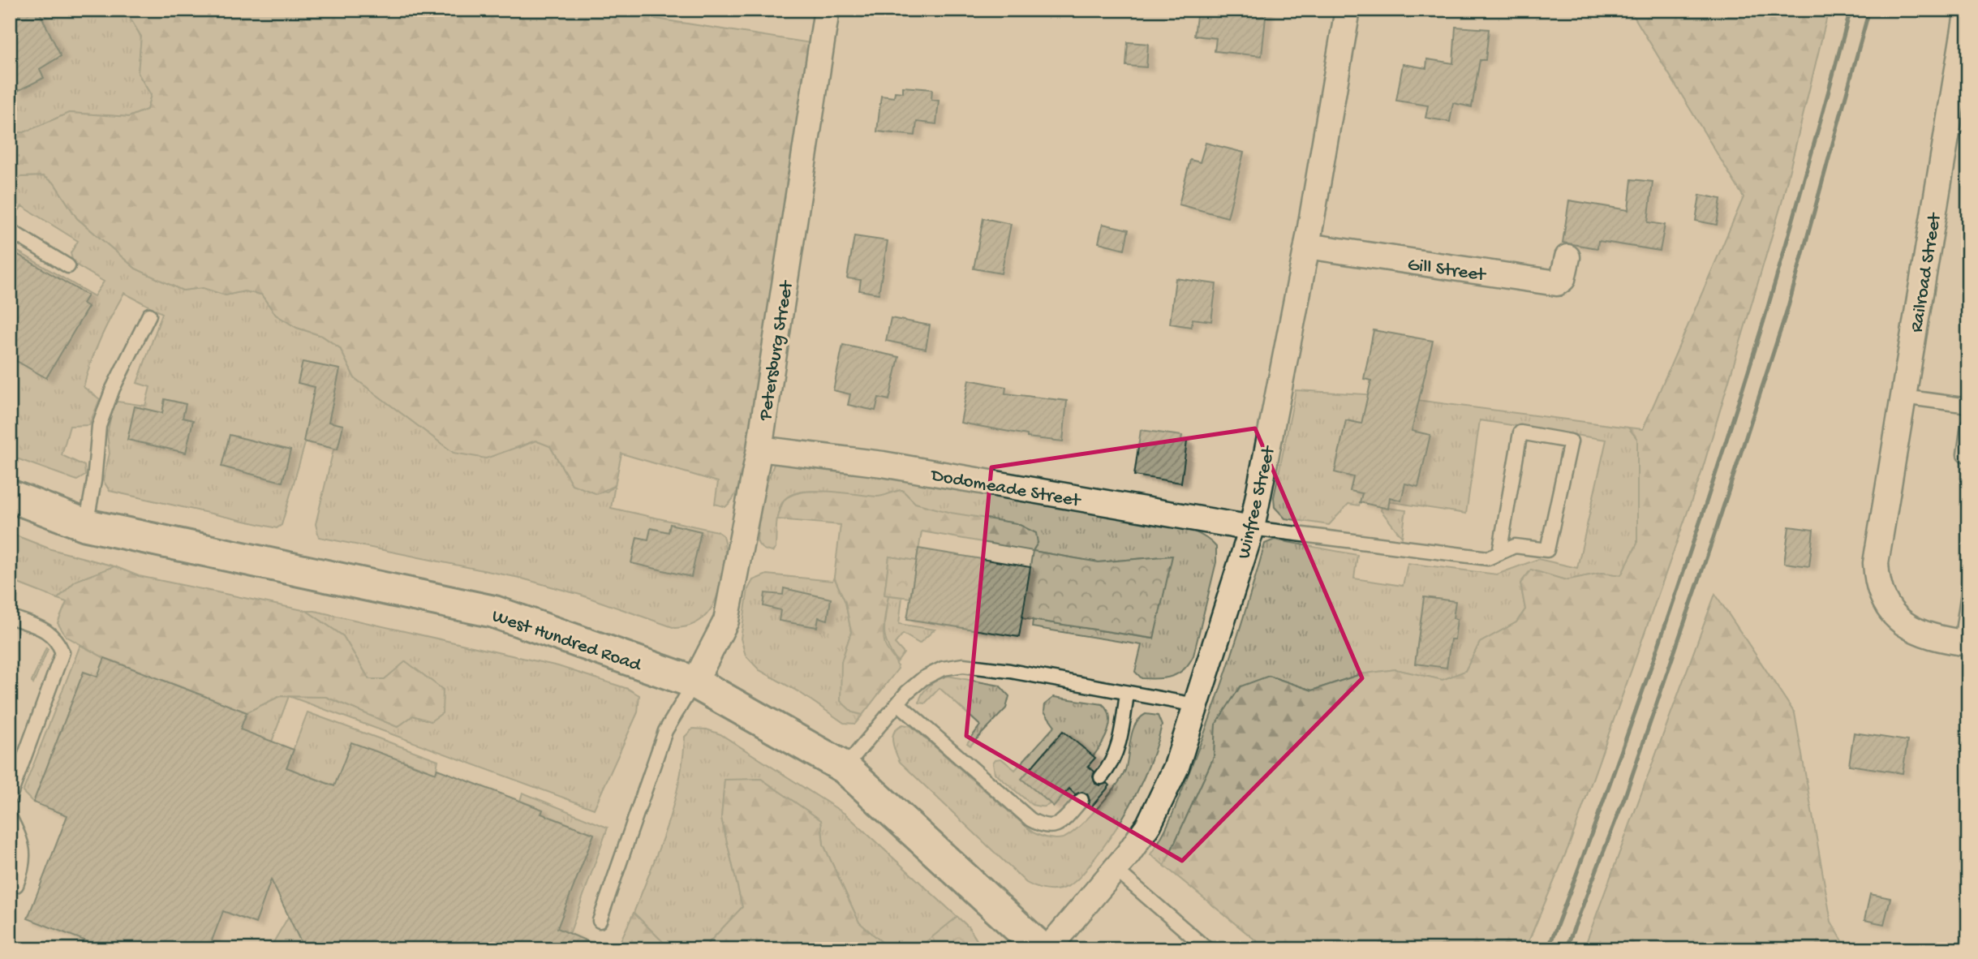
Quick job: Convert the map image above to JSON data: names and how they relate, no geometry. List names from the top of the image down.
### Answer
{
  "streets": {
    "main road": ["West Hundred Road"],
    "street": [
      "Gill Street",
      "Railroad Street",
      "Petersburg Street",
      "Dodomeade Street",
      "Winfree Street"
    ]
  },
  "crossings": [
    ["Gill Street", "Winfree Street"],
    ["Petersburg Street", "Dodomeade Street"],
    ["Petersburg Street", "West Hundred Road"],
    ["Dodomeade Street", "Winfree Street"]
  ]
}
